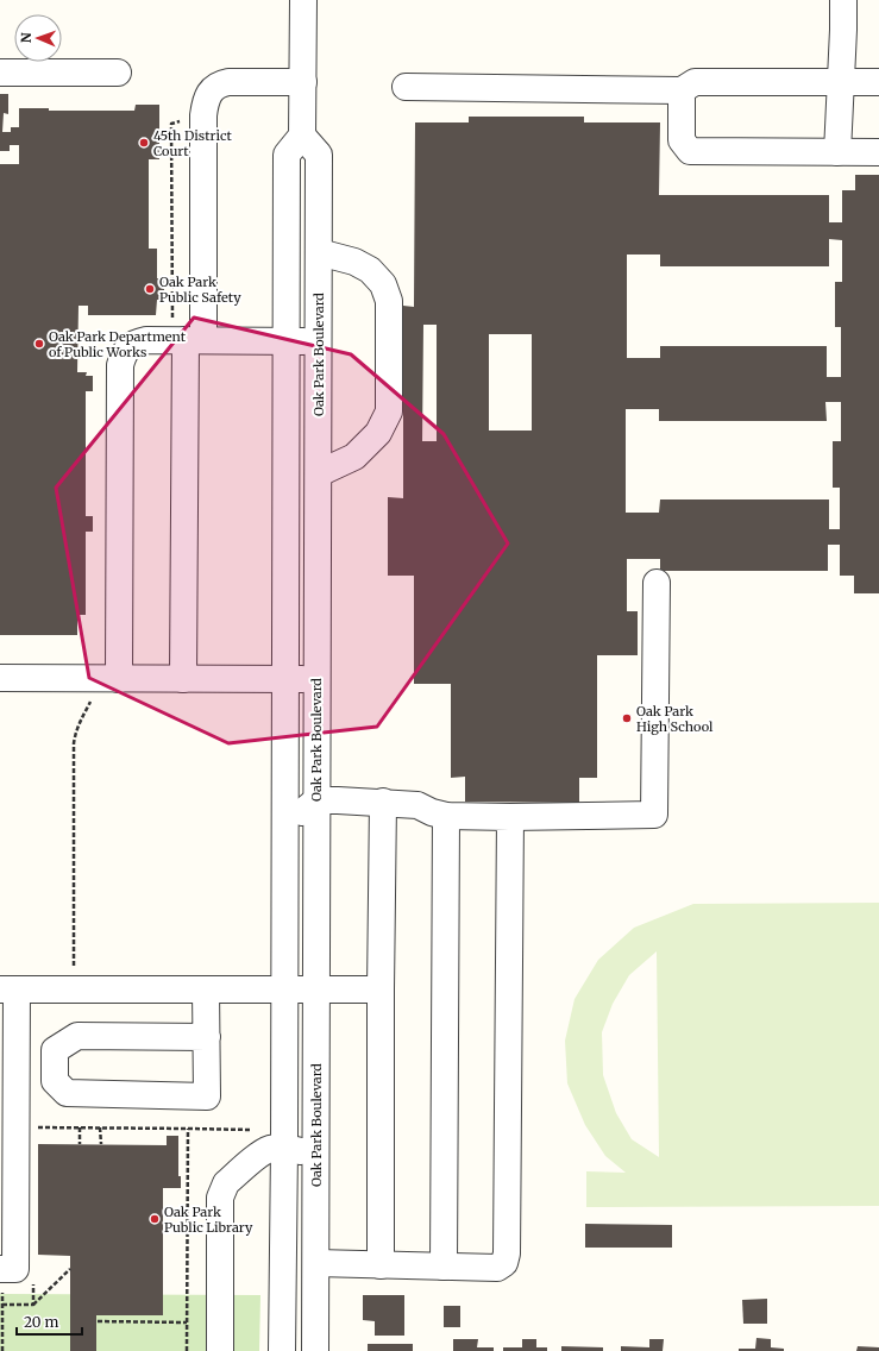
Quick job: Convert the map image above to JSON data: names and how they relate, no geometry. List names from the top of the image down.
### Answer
{
  "streets": {
    "street": ["Oak Park Boulevard"]
  },
  "places": [
    "45th District Court",
    "Oak Park Public Safety",
    "Oak Park Department of Public Works",
    "Oak Park High School",
    "Oak Park Public Library"
  ],
  "scale_bar": "20 m",
  "north": "left"
}
